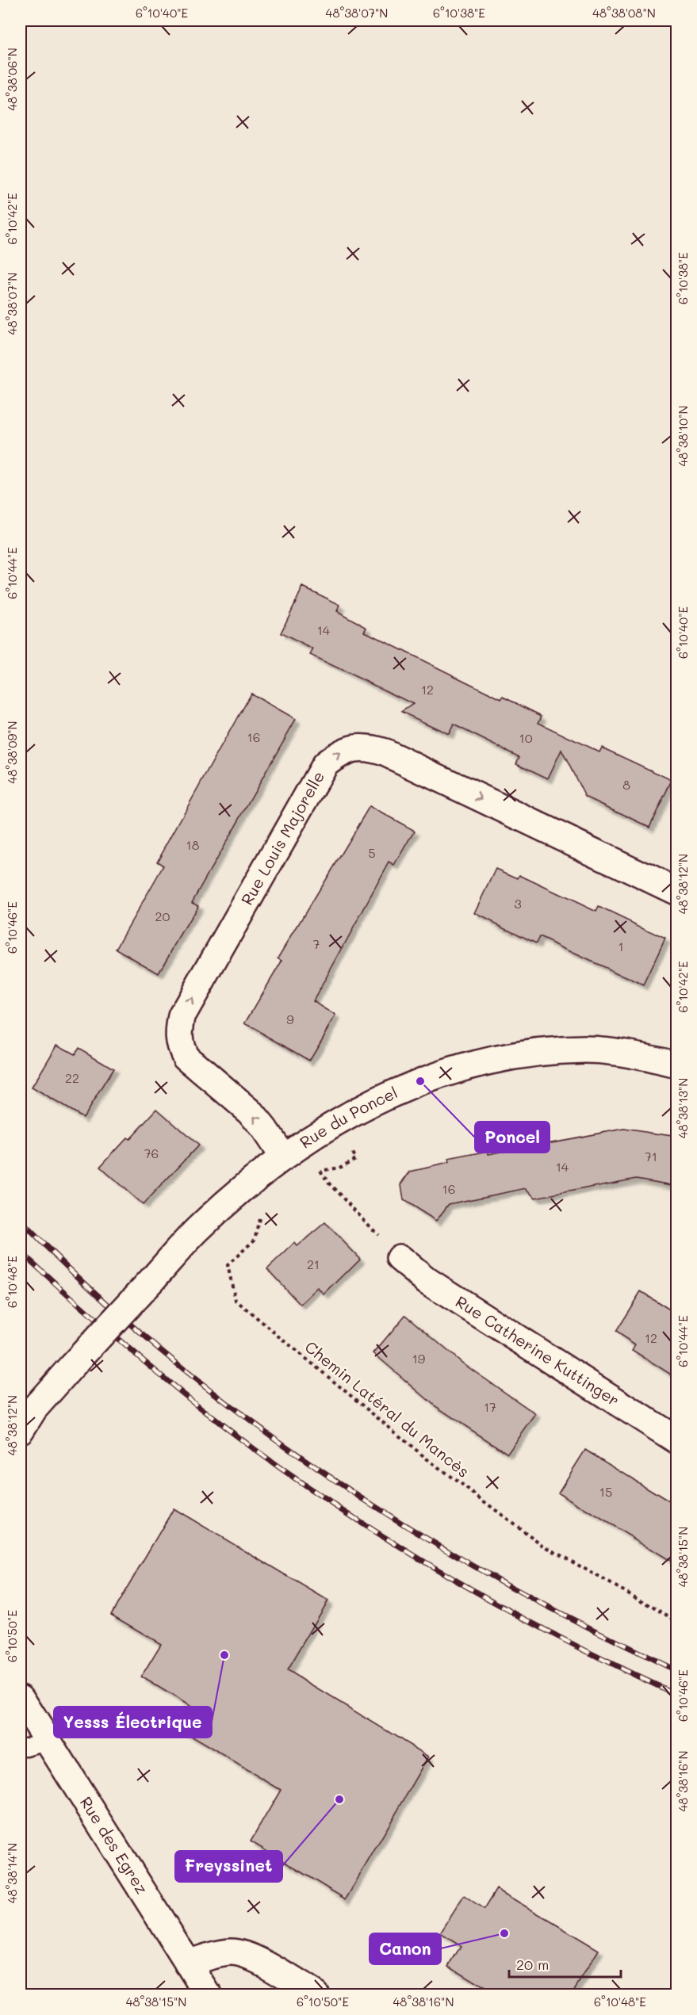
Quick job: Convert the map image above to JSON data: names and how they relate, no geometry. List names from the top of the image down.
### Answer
{
  "streets": {
    "street": [
      "Rue Louis Majorelle",
      "Rue du Poncel",
      "Rue Catherine Kuttinger",
      "Rue des Egrez"
    ],
    "path": ["Chemin Latéral du Mancès"]
  },
  "crossings": [
    ["Rue Louis Majorelle", "Rue du Poncel"]
  ],
  "places": [
    "Poncel",
    "Yesss Électrique",
    "Freyssinet",
    "Canon"
  ],
  "house_numbers": [
    "14",
    "12",
    "16",
    "10",
    "8",
    "18",
    "5",
    "3",
    "20",
    "7",
    "1",
    "9",
    "22",
    "76",
    "71",
    "14",
    "16",
    "21",
    "12",
    "19",
    "17",
    "15"
  ],
  "scale_bar": "20 m",
  "coordinates": [
    "6°10'40\"E",
    "48°38'07\"N",
    "6°10'38\"E",
    "48°38'08\"N",
    "48°38'06\"N",
    "6°10'42\"E",
    "48°38'10\"N",
    "6°10'44\"E",
    "48°38'09\"N",
    "48°38'12\"N",
    "6°10'46\"E",
    "48°38'13\"N",
    "6°10'48\"E",
    "48°38'15\"N",
    "6°10'50\"E",
    "48°38'16\"N",
    "48°38'14\"N"
  ]
}
